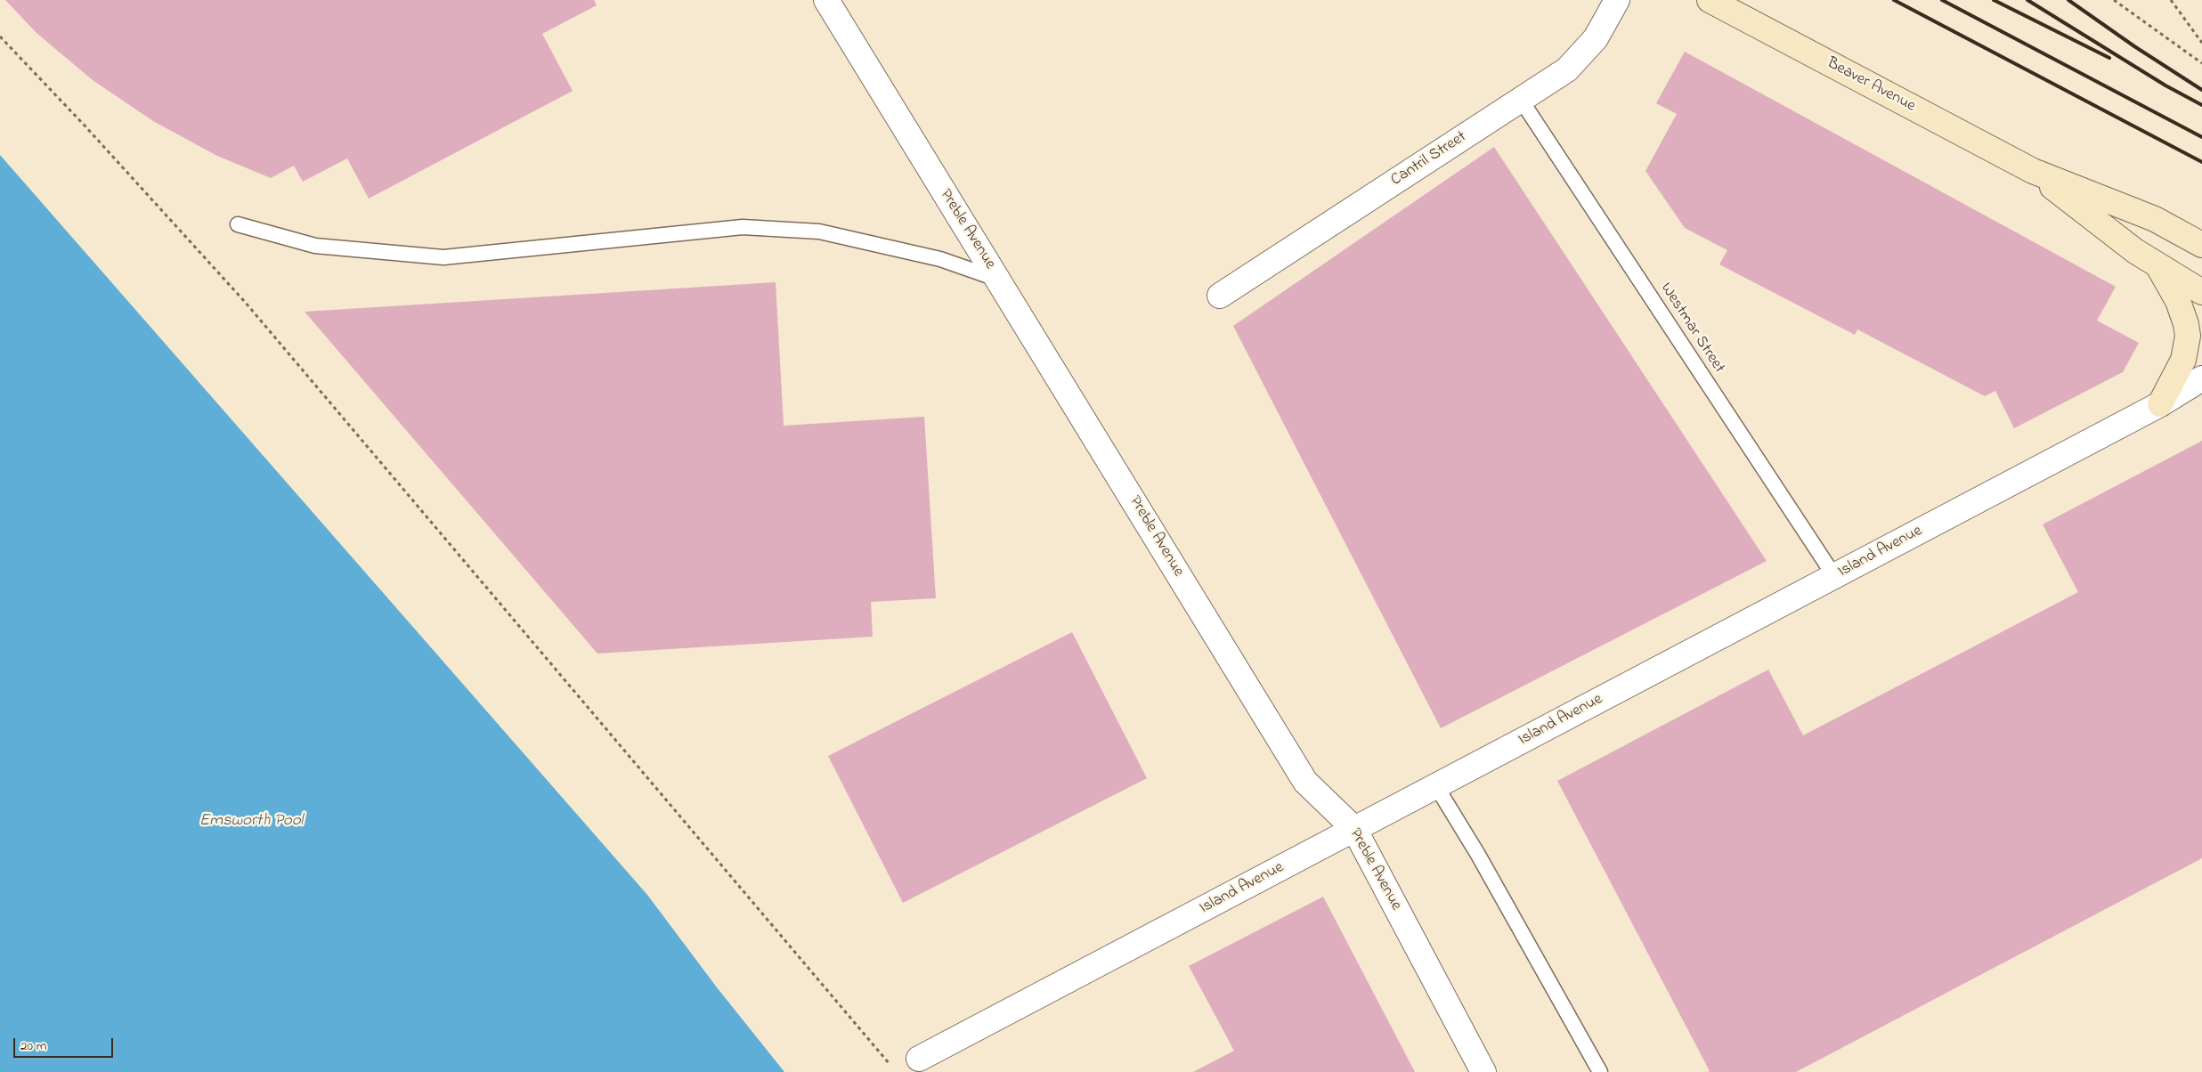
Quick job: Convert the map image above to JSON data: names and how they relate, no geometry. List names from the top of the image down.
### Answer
{
  "streets": {
    "street": [
      "Beaver Avenue",
      "Cantril Street",
      "Preble Avenue",
      "Island Avenue"
    ],
    "lane": ["Westmar Street"]
  },
  "crossings": [
    ["Cantril Street", "Westmar Street"],
    ["Preble Avenue", "Island Avenue"],
    ["Westmar Street", "Island Avenue"]
  ],
  "water": ["Emsworth Pool"],
  "scale_bar": "20 m"
}
